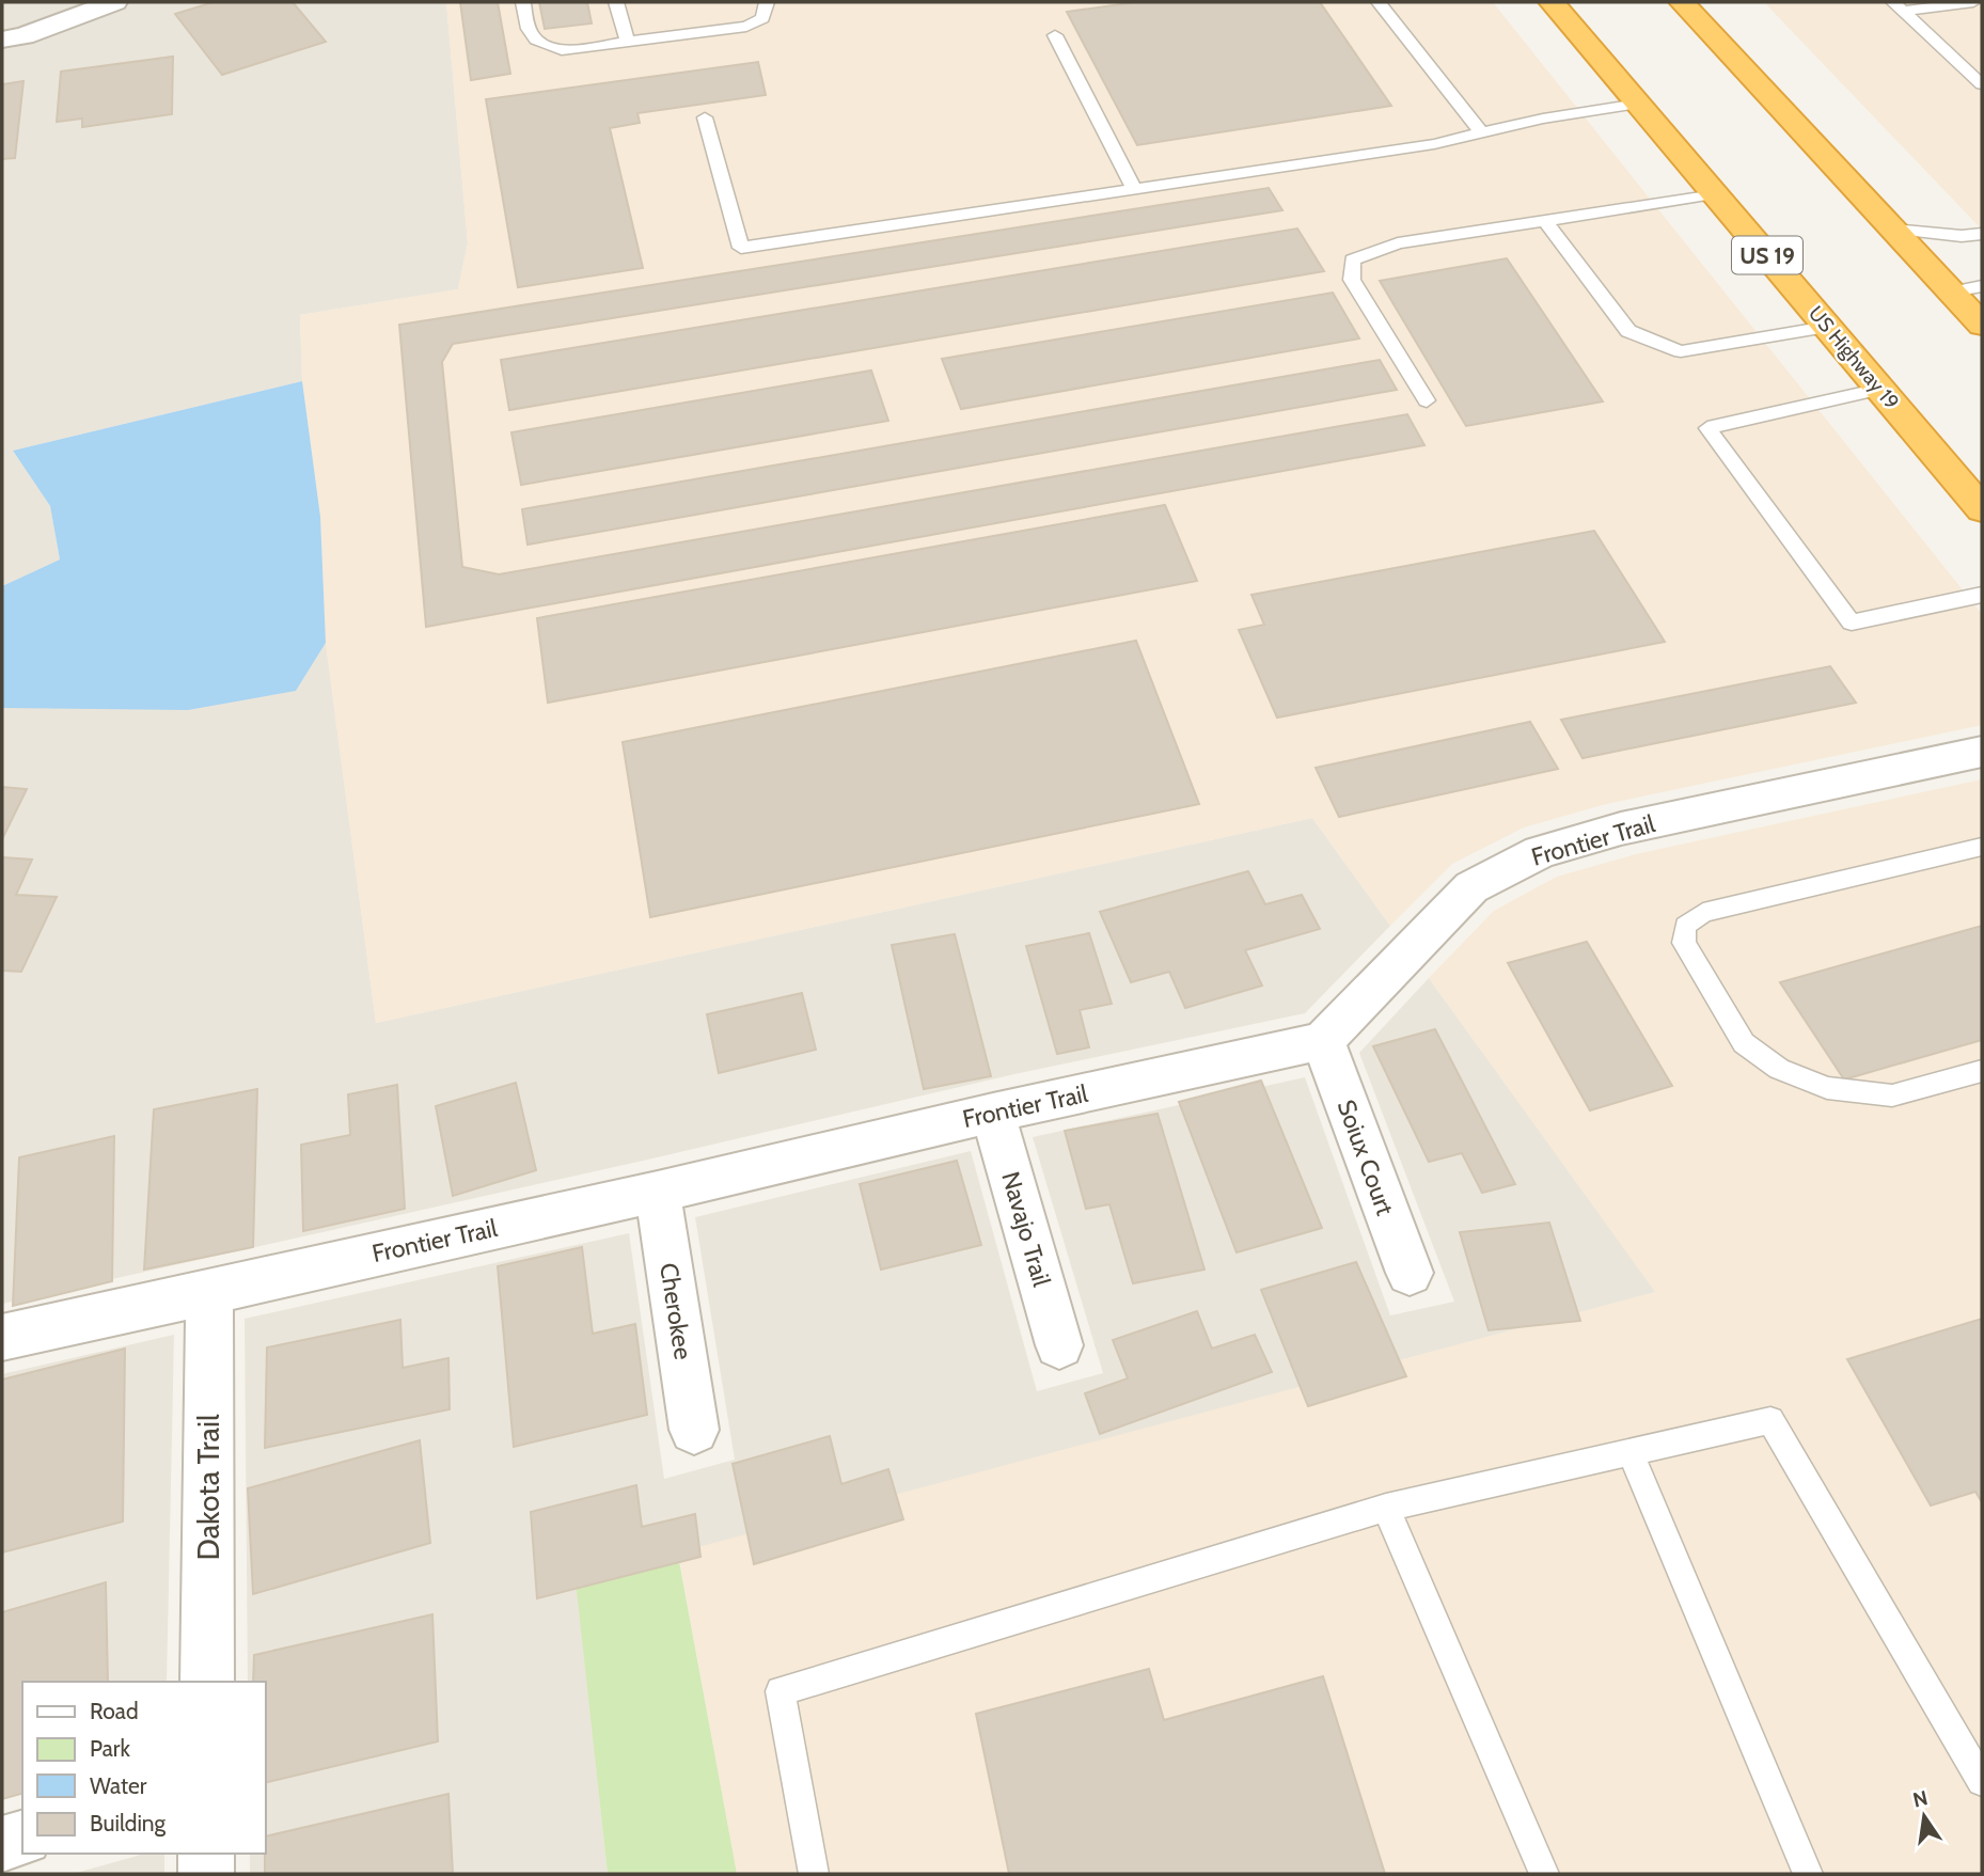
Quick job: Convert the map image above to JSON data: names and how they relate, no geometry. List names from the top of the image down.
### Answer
{
  "streets": {
    "highway": ["US 19", "US Highway 19"],
    "street": [
      "Frontier Trail",
      "Soiux Court",
      "Navajo Trail",
      "Cherokee",
      "Dakota Trail"
    ]
  },
  "crossings": [
    ["Frontier Trail", "Soiux Court"],
    ["Frontier Trail", "Navajo Trail"],
    ["Frontier Trail", "Cherokee"],
    ["Frontier Trail", "Dakota Trail"]
  ],
  "legend": [
    "Road",
    "Park",
    "Water",
    "Building"
  ],
  "north": "top"
}
